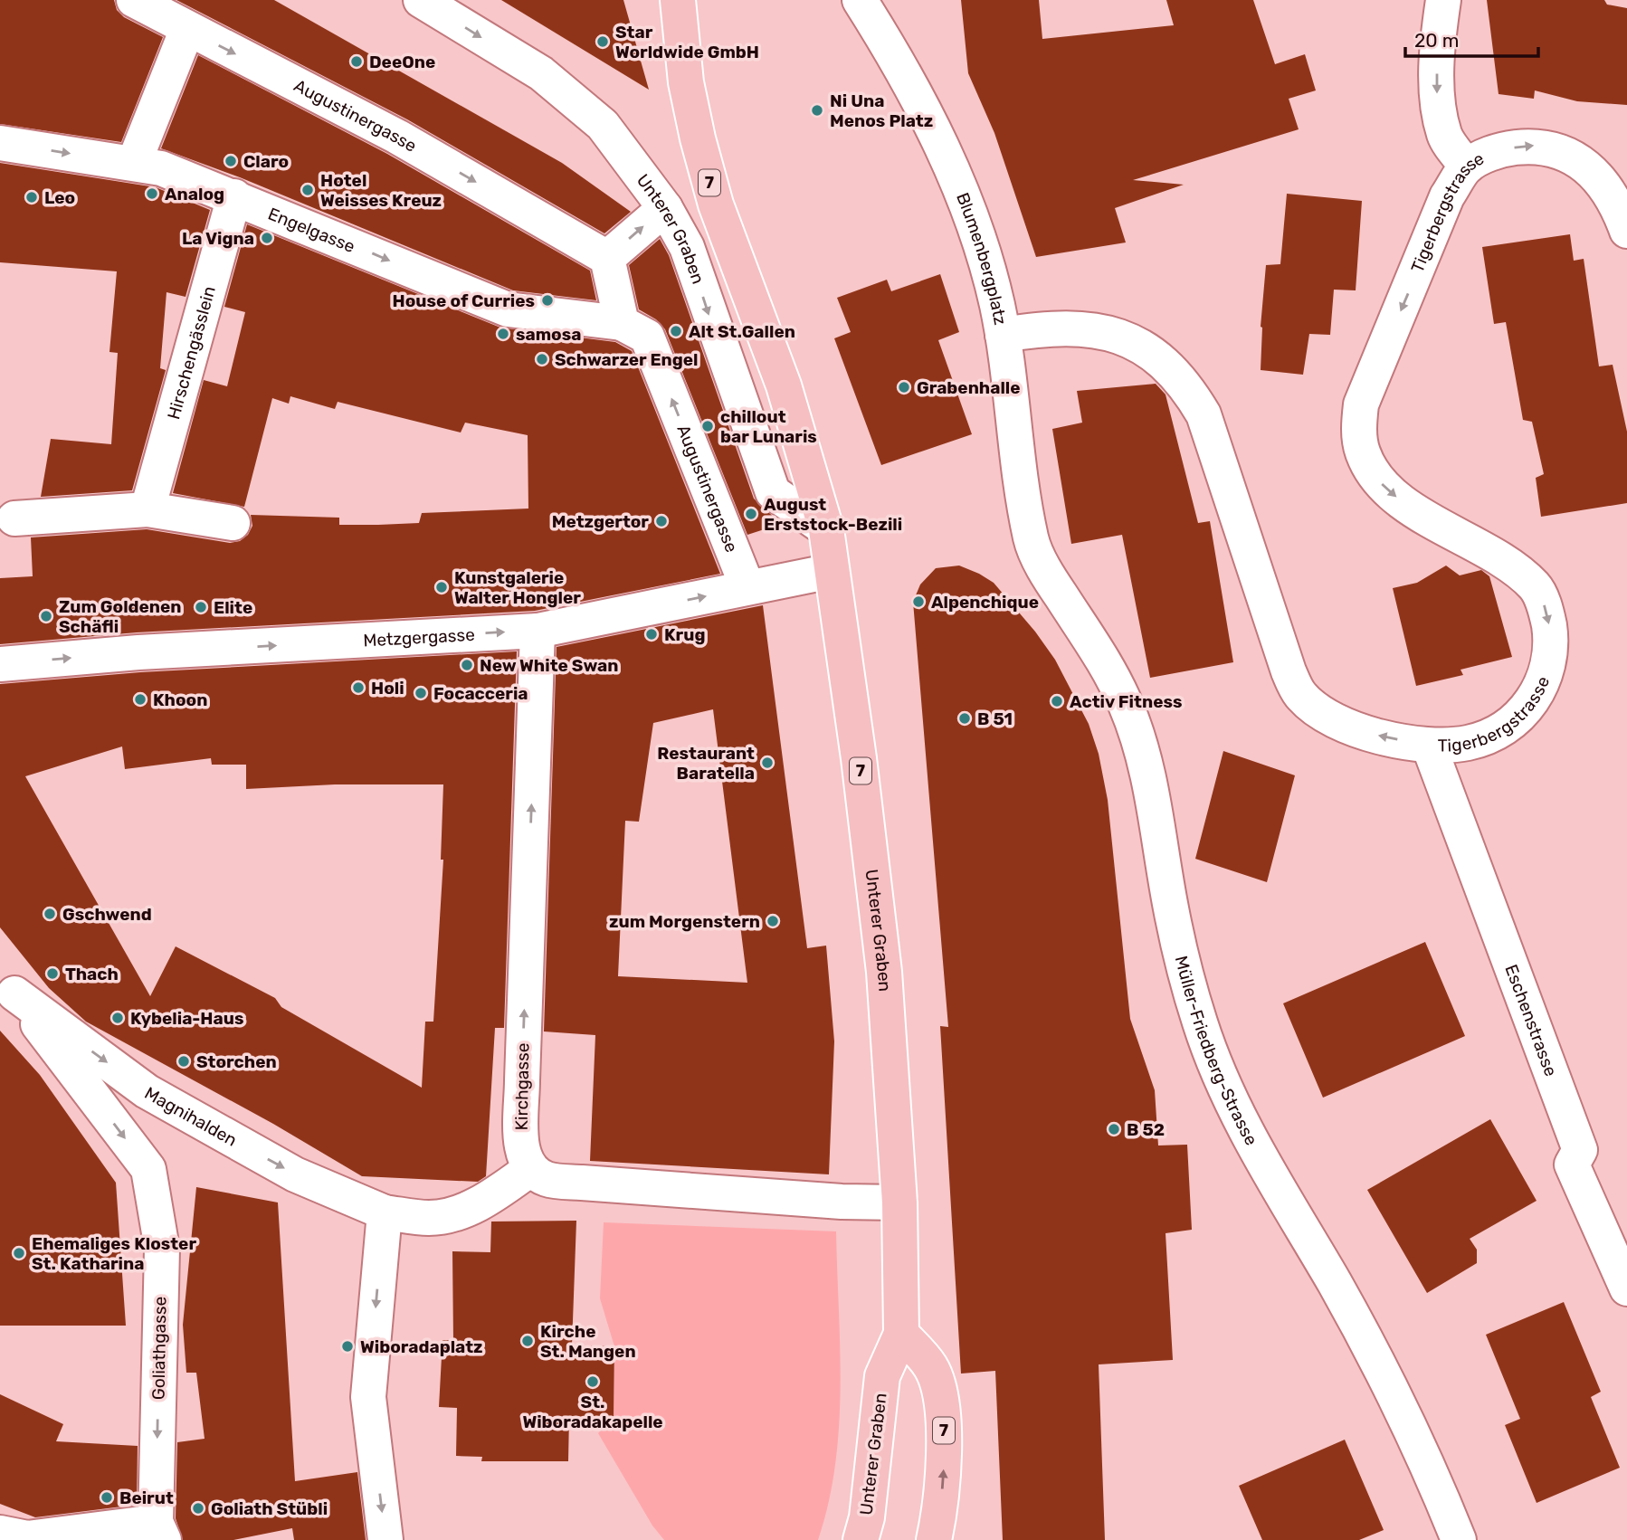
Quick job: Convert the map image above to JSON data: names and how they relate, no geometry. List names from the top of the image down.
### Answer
{
  "streets": {
    "main road": ["7", "Unterer Graben"],
    "street": [
      "Augustinergasse",
      "Tigerbergstrasse",
      "Engelgasse",
      "Blumenbergplatz",
      "Hirschengässlein",
      "Metzgergasse",
      "Eschenstrasse",
      "Müller-Friedberg-Strasse",
      "Kirchgasse",
      "Magnihalden",
      "Goliathgasse"
    ]
  },
  "crossings": [
    ["Augustinergasse", "Engelgasse"],
    ["Augustinergasse", "Metzgergasse"],
    ["7", "Unterer Graben"],
    ["Tigerbergstrasse", "Blumenbergplatz"],
    ["Tigerbergstrasse", "Eschenstrasse"],
    ["Engelgasse", "Hirschengässlein"],
    ["Unterer Graben", "Metzgergasse"],
    ["Blumenbergplatz", "Müller-Friedberg-Strasse"],
    ["Metzgergasse", "Kirchgasse"],
    ["Kirchgasse", "Magnihalden"],
    ["Magnihalden", "Goliathgasse"]
  ],
  "one_way": [
    "Engelgasse",
    "Metzgergasse",
    "Kirchgasse",
    "Magnihalden"
  ],
  "places": [
    "Star Worldwide GmbH",
    "DeeOne",
    "Ni Una Menos Platz",
    "Claro",
    "Hotel Weisses Kreuz",
    "Analog",
    "Leo",
    "La Vigna",
    "House of Curries",
    "Alt St.Gallen",
    "samosa",
    "Schwarzer Engel",
    "Grabenhalle",
    "chillout bar Lunaris",
    "August Erststock-Bezili",
    "Metzgertor",
    "Kunstgalerie Walter Hongler",
    "Alpenchique",
    "Elite",
    "Zum Goldenen Schäfli",
    "Krug",
    "New White Swan",
    "Holi",
    "Focacceria",
    "Khoon",
    "Activ Fitness",
    "B 51",
    "Restaurant Baratella",
    "Gschwend",
    "zum Morgenstern",
    "Thach",
    "Kybelia-Haus",
    "Storchen",
    "B 52",
    "Ehemaliges Kloster St. Katharina",
    "Kirche St. Mangen",
    "Wiboradaplatz",
    "St. Wiboradakapelle",
    "Beirut",
    "Goliath Stübli"
  ],
  "scale_bar": "20 m"
}
